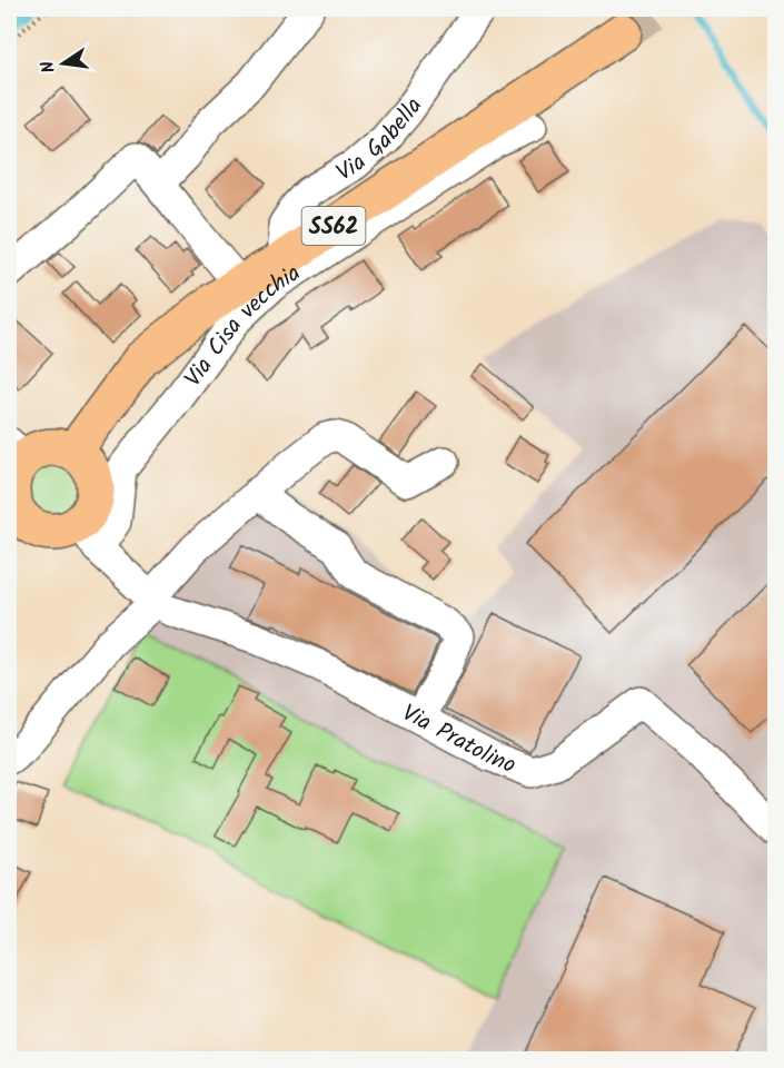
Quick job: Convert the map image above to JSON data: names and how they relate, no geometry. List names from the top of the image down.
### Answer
{
  "streets": {
    "main road": ["SS62"],
    "street": ["Via Gabella", "Via Cisa vecchia", "Via Pratolino"]
  },
  "crossings": [
    ["Via Gabella", "SS62"],
    ["SS62", "Via Cisa vecchia"]
  ],
  "north": "left"
}
